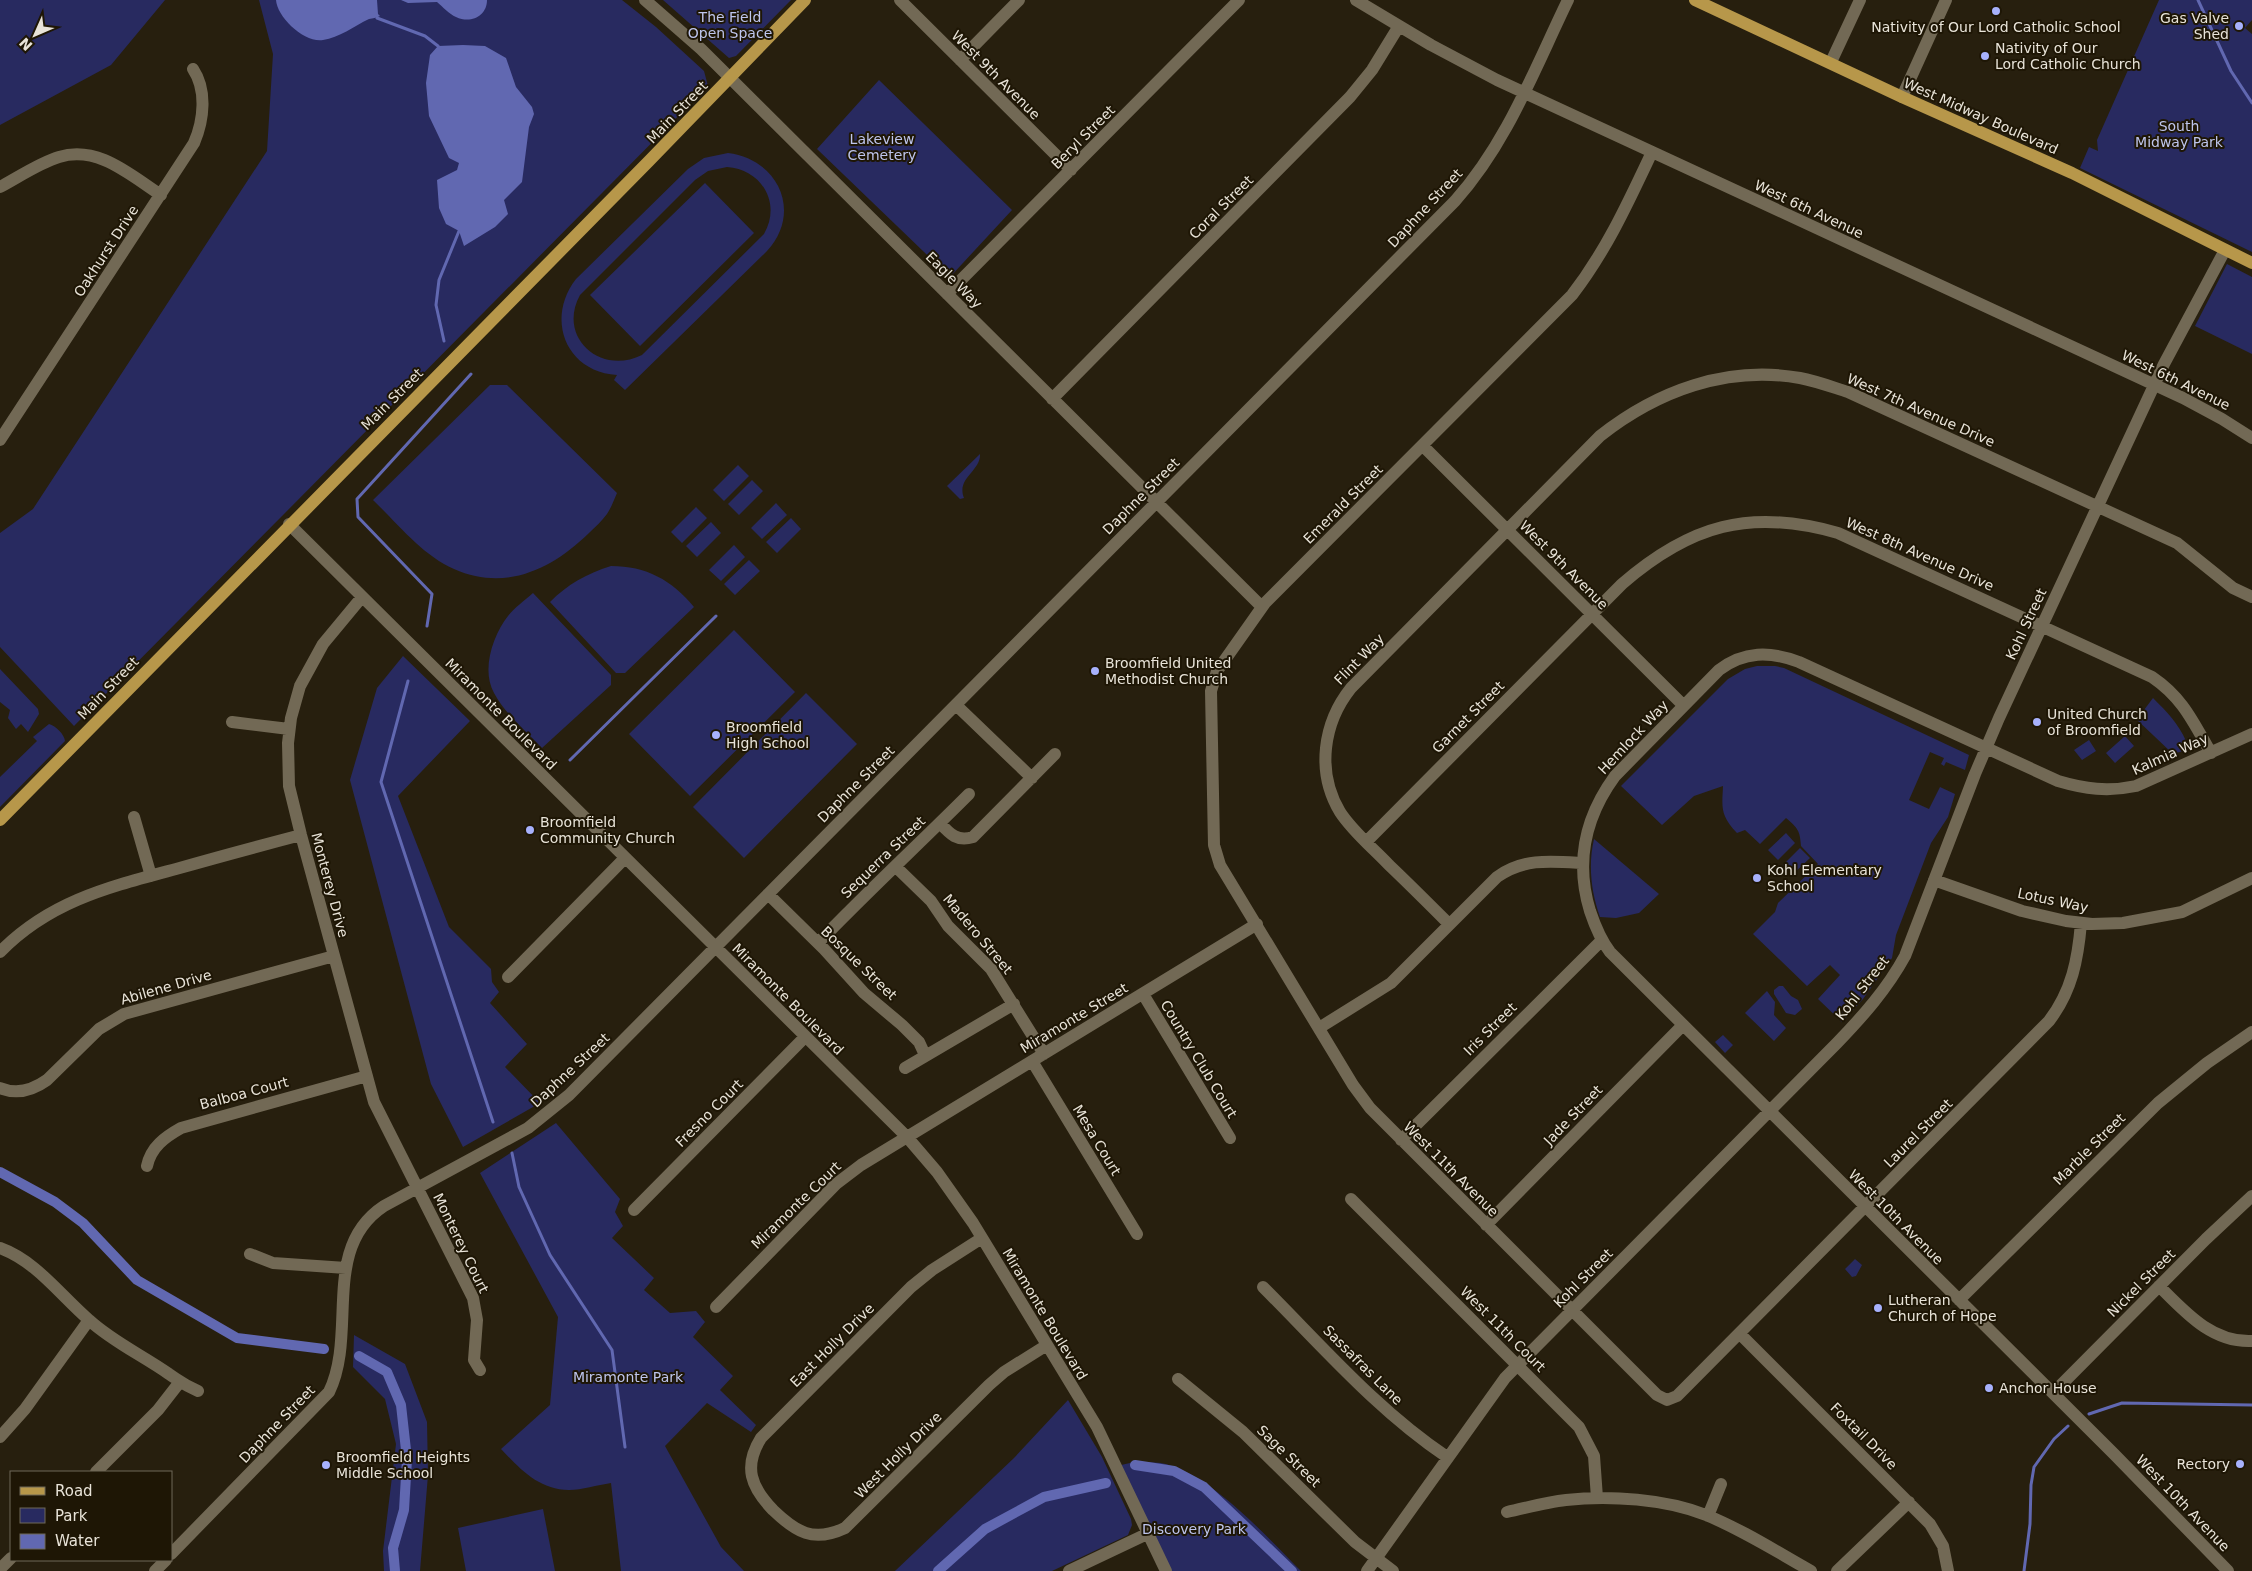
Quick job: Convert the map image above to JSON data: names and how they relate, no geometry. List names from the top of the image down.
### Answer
{
  "streets": {
    "main road": ["Main Street", "West Midway Boulevard"],
    "street": [
      "West 9th Avenue",
      "Beryl Street",
      "Coral Street",
      "Daphne Street",
      "West 6th Avenue",
      "Oakhurst Drive",
      "Eagle Way",
      "West 7th Avenue Drive",
      "Emerald Street",
      "West 8th Avenue Drive",
      "Kohl Street",
      "Flint Way",
      "Miramonte Boulevard",
      "Garnet Street",
      "Hemlock Way",
      "Kalmia Way",
      "Sequerra Street",
      "Monterey Drive",
      "Lotus Way",
      "Madero Street",
      "Bosque Street",
      "Abilene Drive",
      "Miramonte Street",
      "Iris Street",
      "Country Club Court",
      "Balboa Court",
      "Fresno Court",
      "Jade Street",
      "Laurel Street",
      "Mesa Court",
      "Marble Street",
      "West 11th Avenue",
      "Miramonte Court",
      "West 10th Avenue",
      "Monterey Court",
      "Nickel Street",
      "West 11th Court",
      "East Holly Drive",
      "Sassafras Lane",
      "Foxtail Drive",
      "West Holly Drive",
      "Sage Street"
    ]
  },
  "crossings": [
    ["West 9th Avenue", "Beryl Street"],
    ["West 9th Avenue", "West 7th Avenue Drive"],
    ["West 9th Avenue", "Emerald Street"],
    ["West 9th Avenue", "West 8th Avenue Drive"],
    ["West 9th Avenue", "Flint Way"],
    ["West 9th Avenue", "Garnet Street"],
    ["West 9th Avenue", "Hemlock Way"],
    ["Main Street", "Eagle Way"],
    ["Main Street", "Miramonte Boulevard"],
    ["West Midway Boulevard", "Kohl Street"],
    ["Beryl Street", "Eagle Way"],
    ["Coral Street", "West 6th Avenue"],
    ["Coral Street", "Eagle Way"],
    ["Daphne Street", "West 6th Avenue"],
    ["Daphne Street", "Eagle Way"],
    ["Daphne Street", "Miramonte Boulevard"],
    ["Daphne Street", "Monterey Drive"],
    ["Daphne Street", "Bosque Street"],
    ["Daphne Street", "Monterey Court"],
    ["West 6th Avenue", "Emerald Street"],
    ["West 6th Avenue", "Kohl Street"],
    ["West 7th Avenue Drive", "Kohl Street"],
    ["West 7th Avenue Drive", "Flint Way"],
    ["Emerald Street", "Miramonte Street"],
    ["Emerald Street", "West 11th Avenue"],
    ["West 8th Avenue Drive", "Kohl Street"],
    ["West 8th Avenue Drive", "Garnet Street"],
    ["West 8th Avenue Drive", "Kalmia Way"],
    ["Kohl Street", "Hemlock Way"],
    ["Kohl Street", "Kalmia Way"],
    ["Kohl Street", "Lotus Way"],
    ["Kohl Street", "West 11th Avenue"],
    ["Kohl Street", "West 10th Avenue"],
    ["Kohl Street", "West 11th Court"],
    ["Kohl Street", "Sassafras Lane"],
    ["Kohl Street", "Sage Street"],
    ["Flint Way", "Garnet Street"],
    ["Miramonte Boulevard", "Monterey Drive"],
    ["Miramonte Boulevard", "Miramonte Street"],
    ["Miramonte Boulevard", "Fresno Court"],
    ["Miramonte Boulevard", "Miramonte Court"],
    ["Miramonte Boulevard", "East Holly Drive"],
    ["Miramonte Boulevard", "West Holly Drive"],
    ["Hemlock Way", "Kalmia Way"],
    ["Hemlock Way", "West 10th Avenue"],
    ["Sequerra Street", "Madero Street"],
    ["Sequerra Street", "Bosque Street"],
    ["Monterey Drive", "Abilene Drive"],
    ["Monterey Drive", "Balboa Court"],
    ["Monterey Drive", "Monterey Court"],
    ["Lotus Way", "Laurel Street"],
    ["Madero Street", "Miramonte Street"],
    ["Miramonte Street", "Country Club Court"],
    ["Miramonte Street", "Mesa Court"],
    ["Miramonte Street", "West 11th Avenue"],
    ["Miramonte Street", "Miramonte Court"],
    ["Iris Street", "West 11th Avenue"],
    ["Iris Street", "West 10th Avenue"],
    ["Jade Street", "West 11th Avenue"],
    ["Jade Street", "West 10th Avenue"],
    ["Laurel Street", "West 11th Avenue"],
    ["Laurel Street", "West 10th Avenue"],
    ["Laurel Street", "Foxtail Drive"],
    ["Marble Street", "West 10th Avenue"],
    ["West 10th Avenue", "Nickel Street"],
    ["East Holly Drive", "West Holly Drive"]
  ],
  "parks": [
    "The Field Open Space",
    "South Midway Park",
    "Lakeview Cemetery",
    "Miramonte Park",
    "Discovery Park"
  ],
  "places": [
    "Nativity of Our Lord Catholic School",
    "Gas Valve Shed",
    "Nativity of Our Lord Catholic Church",
    "Broomfield United Methodist Church",
    "United Church of Broomfield",
    "Broomfield High School",
    "Broomfield Community Church",
    "Kohl Elementary School",
    "Lutheran Church of Hope",
    "Anchor House",
    "Rectory",
    "Broomfield Heights Middle School"
  ],
  "legend": ["Road", "Park", "Water"],
  "north": "bottom left"
}
